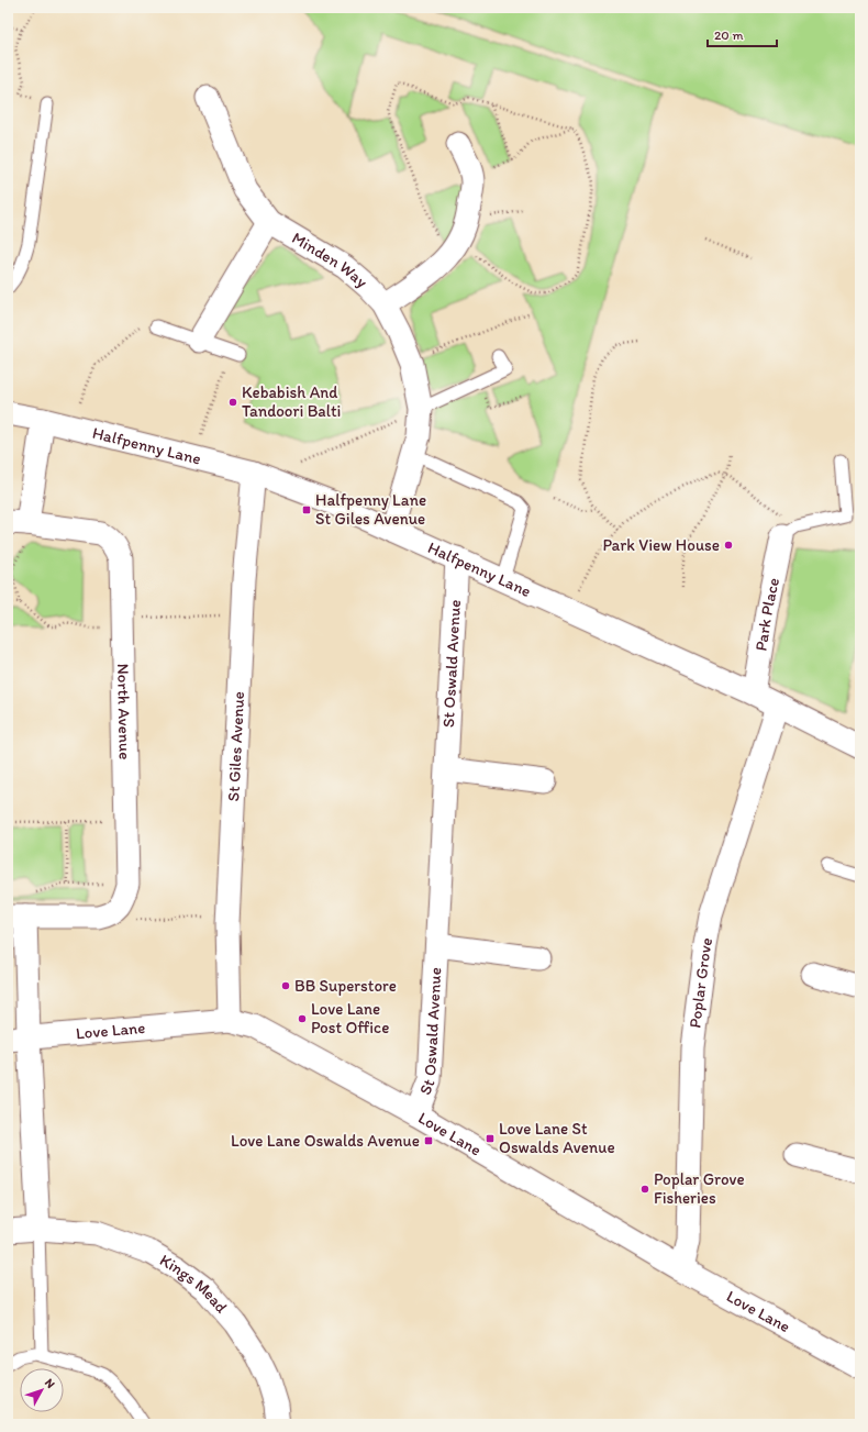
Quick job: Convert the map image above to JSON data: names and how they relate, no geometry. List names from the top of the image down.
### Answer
{
  "streets": {
    "street": [
      "Minden Way",
      "Halfpenny Lane",
      "Park Place",
      "St Oswald Avenue",
      "North Avenue",
      "St Giles Avenue",
      "Poplar Grove",
      "Love Lane",
      "Kings Mead"
    ]
  },
  "crossings": [
    ["Minden Way", "Halfpenny Lane"],
    ["Halfpenny Lane", "Park Place"],
    ["Halfpenny Lane", "St Oswald Avenue"],
    ["Halfpenny Lane", "St Giles Avenue"],
    ["Halfpenny Lane", "Poplar Grove"],
    ["St Oswald Avenue", "Love Lane"],
    ["St Giles Avenue", "Love Lane"],
    ["Poplar Grove", "Love Lane"]
  ],
  "places": {
    "other": [
      "Kebabish And Tandoori Balti",
      "Park View House",
      "BB Superstore",
      "Love Lane Post Office",
      "Poplar Grove Fisheries"
    ],
    "transit": ["Halfpenny Lane St Giles Avenue", "Love Lane St Oswalds Avenue", "Love Lane Oswalds Avenue"]
  },
  "scale_bar": "20 m",
  "north": "top right"
}
